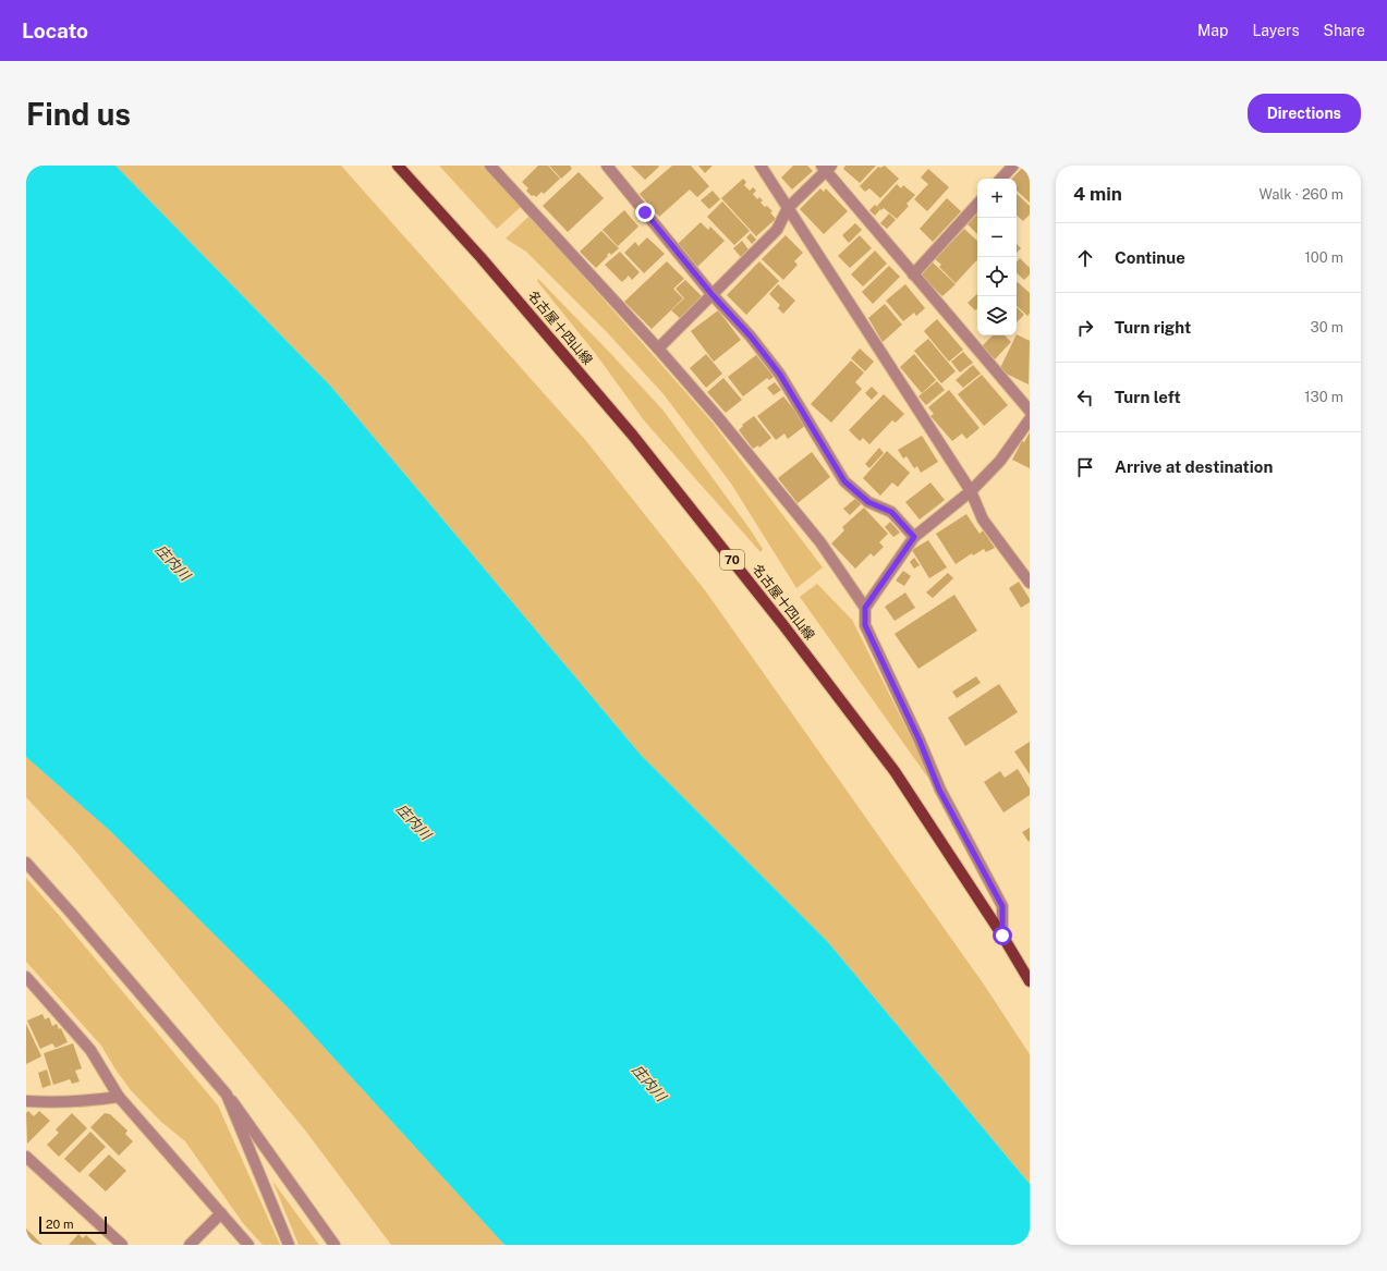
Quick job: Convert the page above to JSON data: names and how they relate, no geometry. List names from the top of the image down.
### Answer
{
  "streets": {
    "main road": ["名古屋十四山線", "70"]
  },
  "water": ["庄内川"],
  "scale_bar": "20 m",
  "page": {
    "header": "Locato",
    "nav": ["Map", "Layers", "Share"],
    "buttons": "Directions",
    "title": "Find us",
    "heading": ["4 min", "Walk · 260 m"],
    "map_buttons": ["+", "−"],
    "list": [
      ["Continue", "100 m"],
      ["Turn right", "30 m"],
      ["Turn left", "130 m"],
      "Arrive at destination"
    ],
    "scale": "20 m"
  }
}
